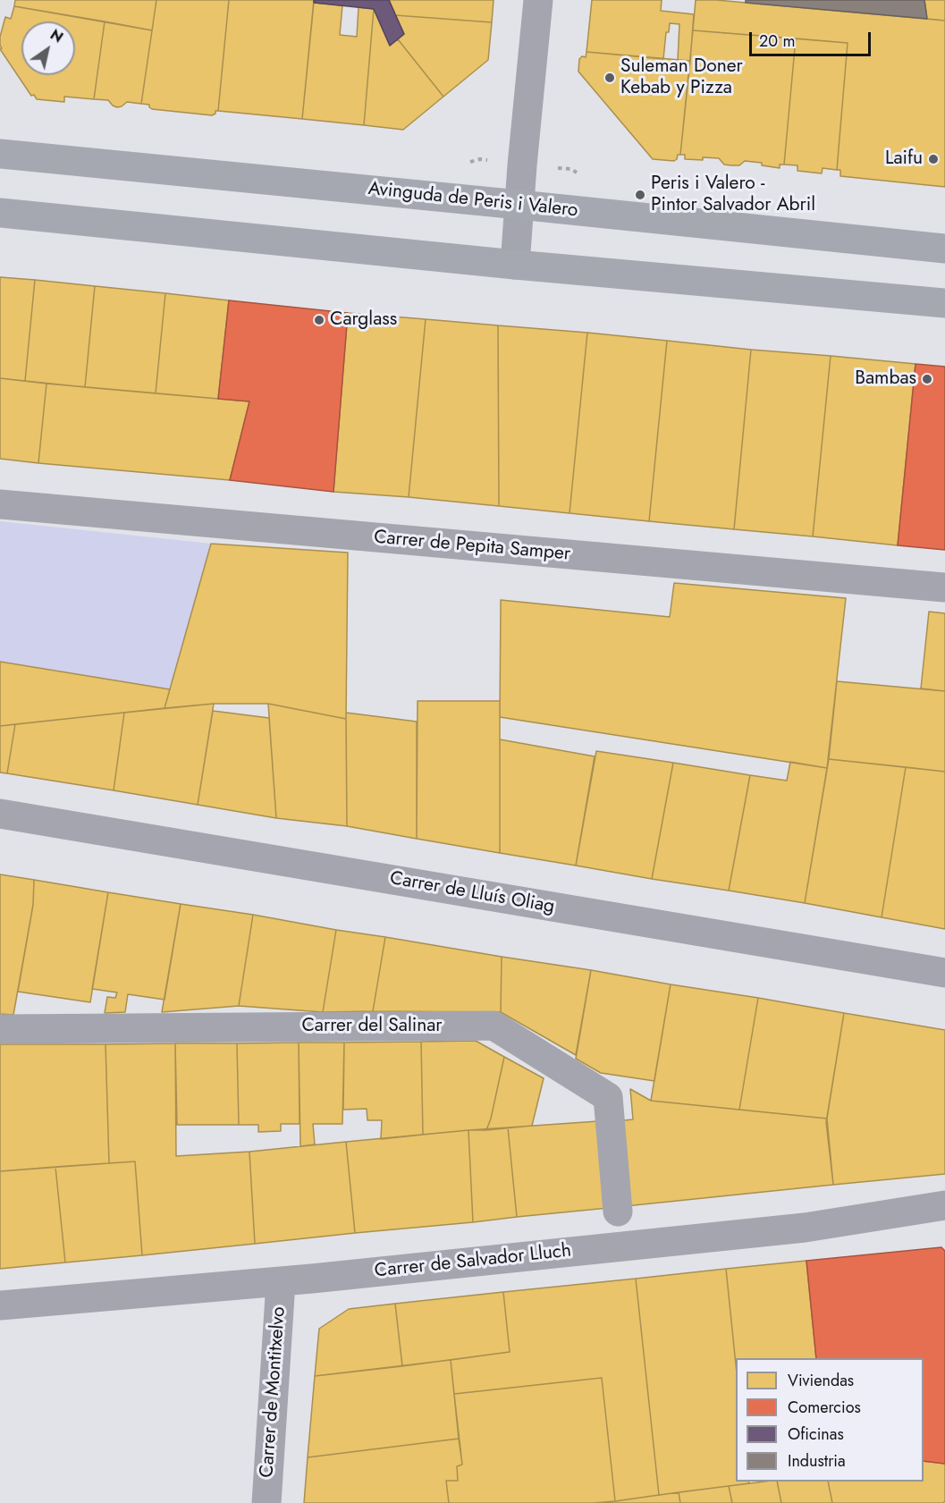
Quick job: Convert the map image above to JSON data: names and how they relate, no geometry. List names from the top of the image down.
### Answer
{
  "streets": {
    "main road": ["Avinguda de Peris i Valero"],
    "street": [
      "Carrer de Pepita Samper",
      "Carrer de Lluís Oliag",
      "Carrer del Salinar",
      "Carrer de Salvador Lluch",
      "Carrer de Montitxelvo"
    ]
  },
  "crossings": [
    ["Carrer de Salvador Lluch", "Carrer de Montitxelvo"]
  ],
  "places": [
    "Suleman Doner Kebab y Pizza",
    "Laifu",
    "Peris i Valero - Pintor Salvador Abril",
    "Carglass",
    "Bambas"
  ],
  "legend": [
    "Viviendas",
    "Comercios",
    "Oficinas",
    "Industria"
  ],
  "scale_bar": "20 m",
  "north": "top right"
}
